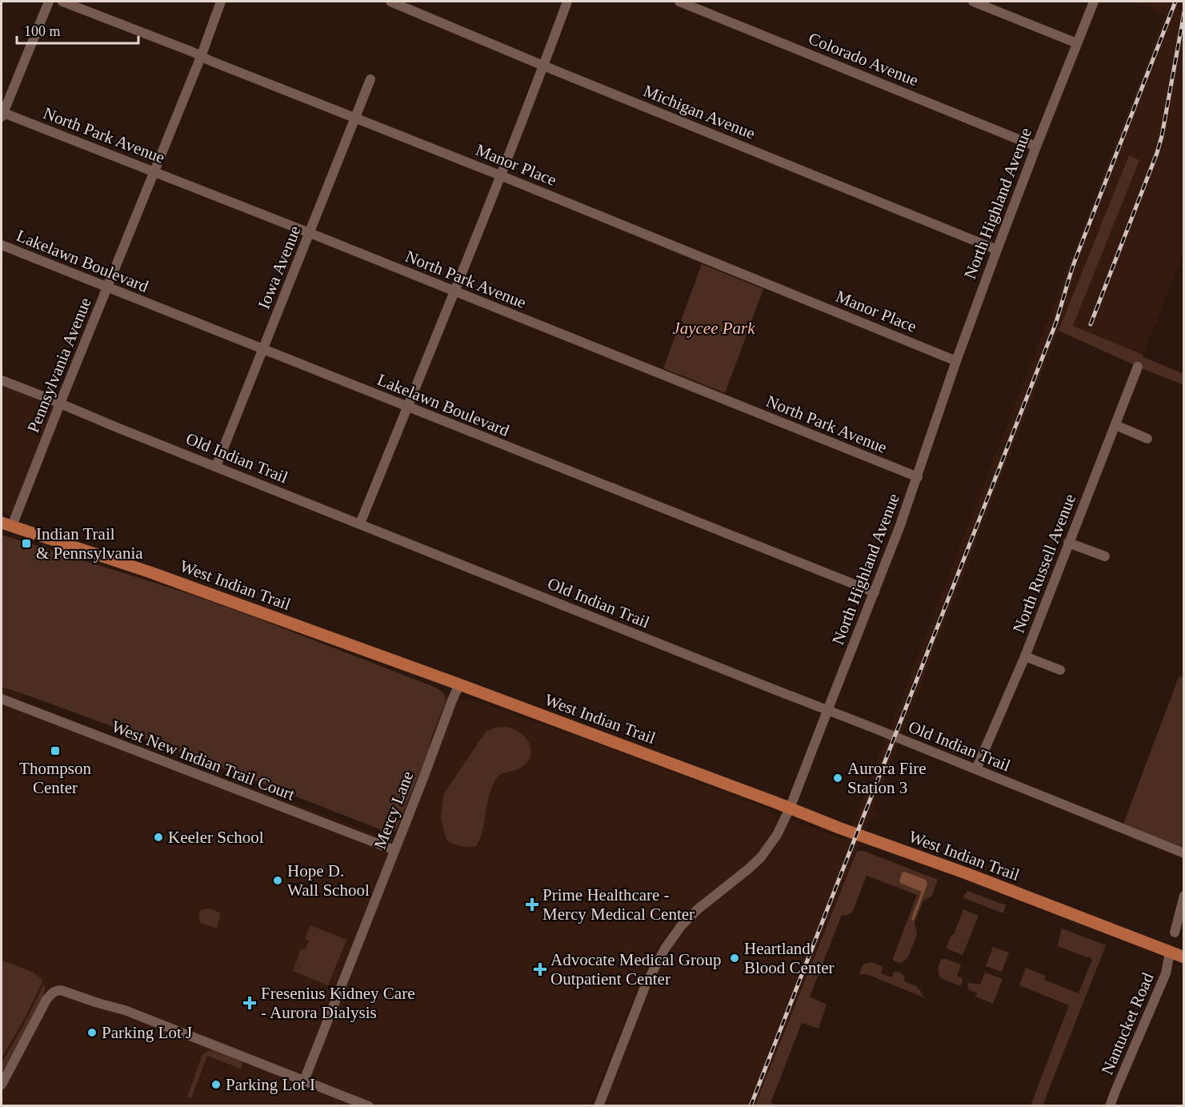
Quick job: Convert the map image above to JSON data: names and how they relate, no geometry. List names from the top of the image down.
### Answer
{
  "streets": {
    "main road": ["West Indian Trail"],
    "street": [
      "Colorado Avenue",
      "Michigan Avenue",
      "North Park Avenue",
      "Manor Place",
      "North Highland Avenue",
      "Lakelawn Boulevard",
      "Iowa Avenue",
      "Pennsylvania Avenue",
      "Old Indian Trail",
      "North Russell Avenue",
      "West New Indian Trail Court",
      "Mercy Lane",
      "Nantucket Road"
    ]
  },
  "crossings": [
    ["Colorado Avenue", "North Highland Avenue"],
    ["Michigan Avenue", "North Highland Avenue"],
    ["North Park Avenue", "North Highland Avenue"],
    ["North Park Avenue", "Iowa Avenue"],
    ["North Park Avenue", "Pennsylvania Avenue"],
    ["Manor Place", "North Highland Avenue"],
    ["Manor Place", "Iowa Avenue"],
    ["Manor Place", "Pennsylvania Avenue"],
    ["North Highland Avenue", "Lakelawn Boulevard"],
    ["North Highland Avenue", "Old Indian Trail"],
    ["North Highland Avenue", "West Indian Trail"],
    ["Lakelawn Boulevard", "Iowa Avenue"],
    ["Lakelawn Boulevard", "Pennsylvania Avenue"],
    ["Iowa Avenue", "Old Indian Trail"],
    ["Pennsylvania Avenue", "Old Indian Trail"],
    ["Pennsylvania Avenue", "West Indian Trail"],
    ["Old Indian Trail", "North Russell Avenue"],
    ["West Indian Trail", "Mercy Lane"],
    ["West Indian Trail", "Nantucket Road"],
    ["West New Indian Trail Court", "Mercy Lane"]
  ],
  "parks": ["Jaycee Park"],
  "places": {
    "transit": ["Indian Trail & Pennsylvania", "Thompson Center"],
    "other": [
      "Aurora Fire Station 3",
      "Keeler School",
      "Hope D. Wall School",
      "Heartland Blood Center",
      "Parking Lot J",
      "Parking Lot I"
    ],
    "health": ["Prime Healthcare - Mercy Medical Center", "Advocate Medical Group Outpatient Center", "Fresenius Kidney Care - Aurora Dialysis"]
  },
  "scale_bar": "100 m"
}
